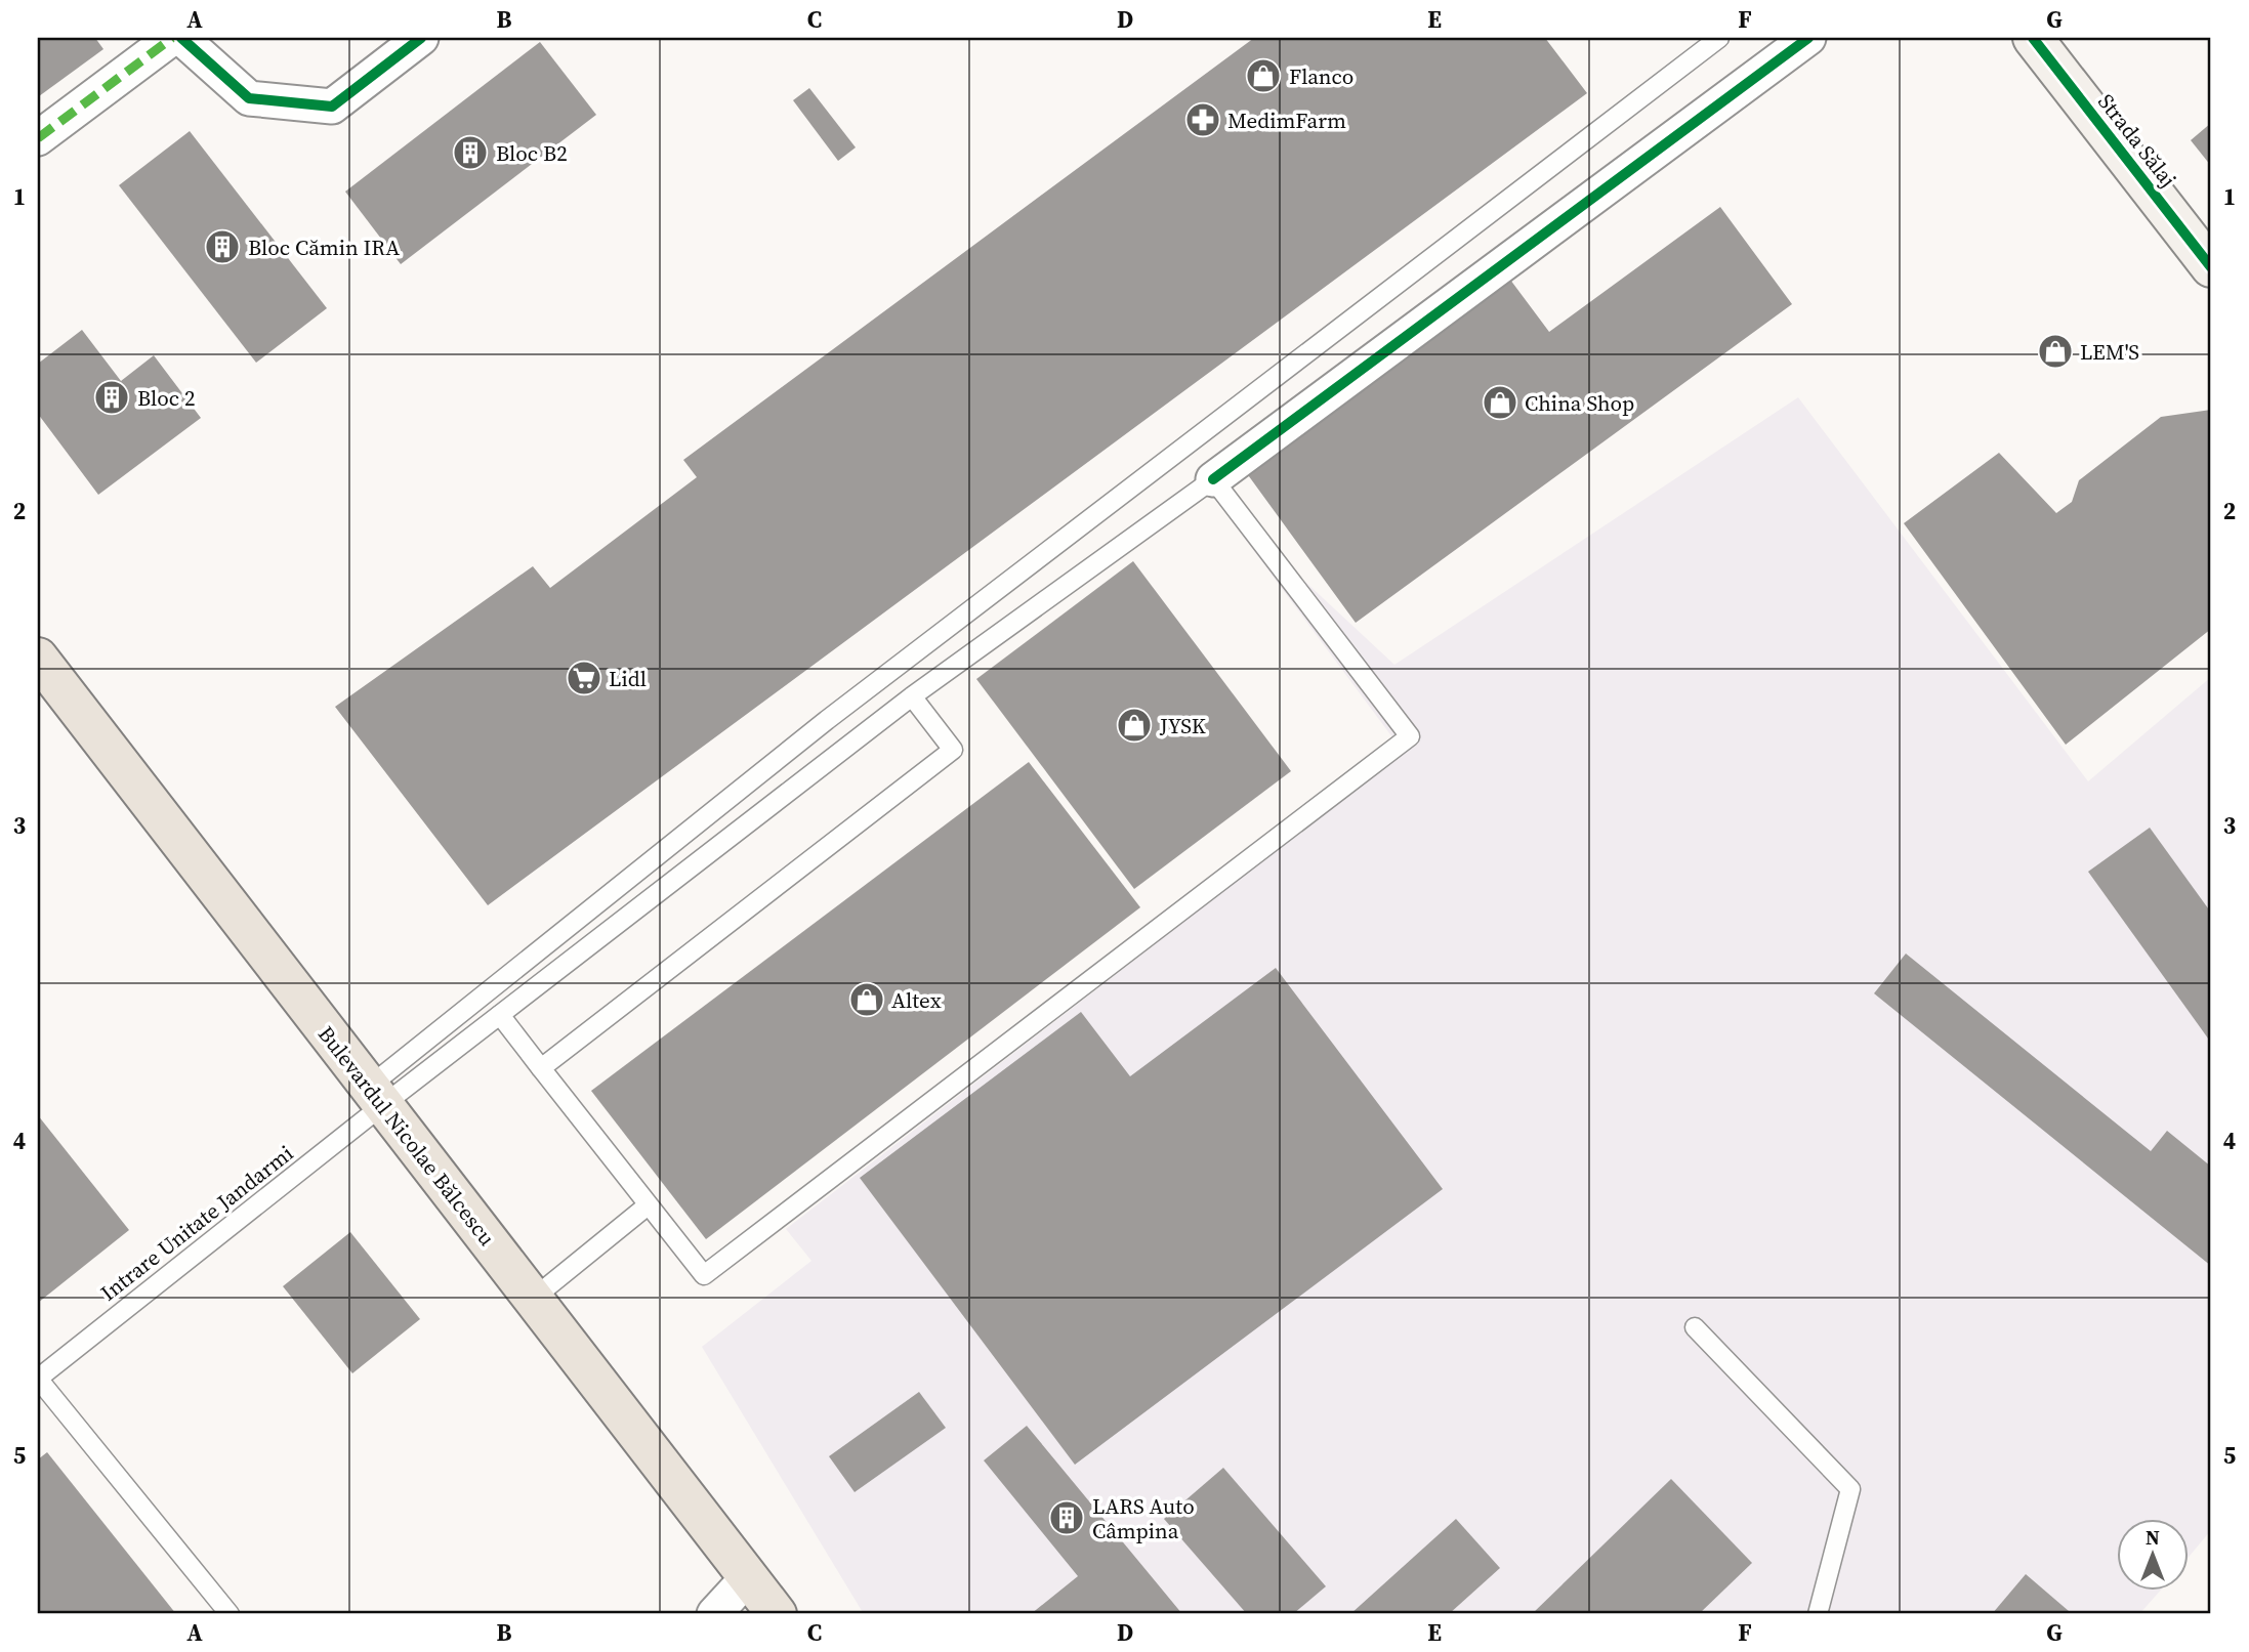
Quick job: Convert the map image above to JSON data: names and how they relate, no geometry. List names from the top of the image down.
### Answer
{
  "streets": {
    "main road": ["Bulevardul Nicolae Bălcescu"],
    "street": ["Strada Sălaj"],
    "lane": ["Intrare Unitate Jandarmi"]
  },
  "crossings": [
    ["Bulevardul Nicolae Bălcescu", "Intrare Unitate Jandarmi"]
  ],
  "places": {
    "shop": [
      "Flanco",
      "LEM'S",
      "China Shop",
      "JYSK",
      "Altex"
    ],
    "pharmacy": ["MedimFarm"],
    "building": [
      "Bloc B2",
      "Bloc Cămin IRA",
      "Bloc 2",
      "LARS Auto Câmpina"
    ],
    "supermarket": ["Lidl"]
  },
  "north": "top",
  "grid": {
    "columns": [
      "A",
      "B",
      "C",
      "D",
      "E",
      "F",
      "G"
    ],
    "rows": [
      "1",
      "2",
      "3",
      "4",
      "5"
    ]
  }
}
